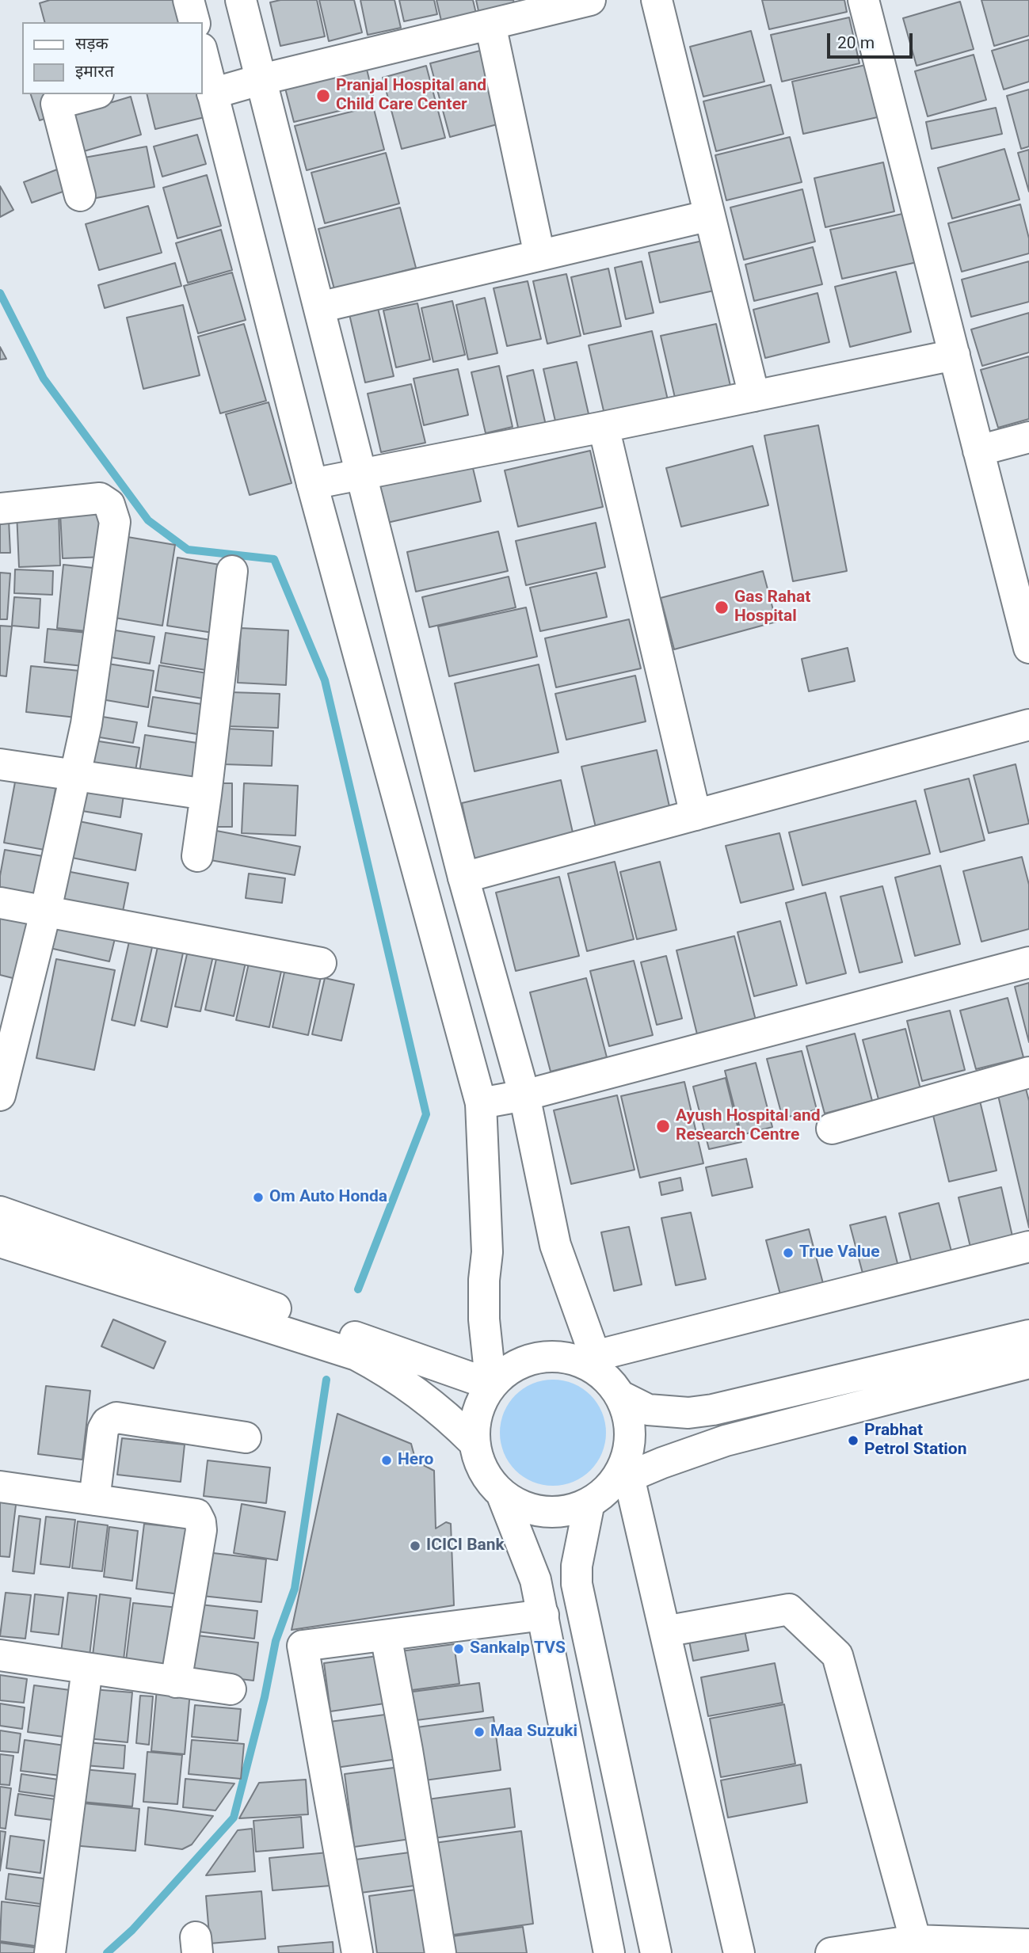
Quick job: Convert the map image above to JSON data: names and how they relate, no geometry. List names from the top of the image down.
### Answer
{
  "places": [
    "Pranjal Hospital and Child Care Center",
    "Gas Rahat Hospital",
    "Ayush Hospital and Research Centre",
    "Om Auto Honda",
    "True Value",
    "Prabhat Petrol Station",
    "Hero",
    "ICICI Bank",
    "Sankalp TVS",
    "Maa Suzuki"
  ],
  "legend": ["सड़क", "इमारत"],
  "scale_bar": "20 m"
}
